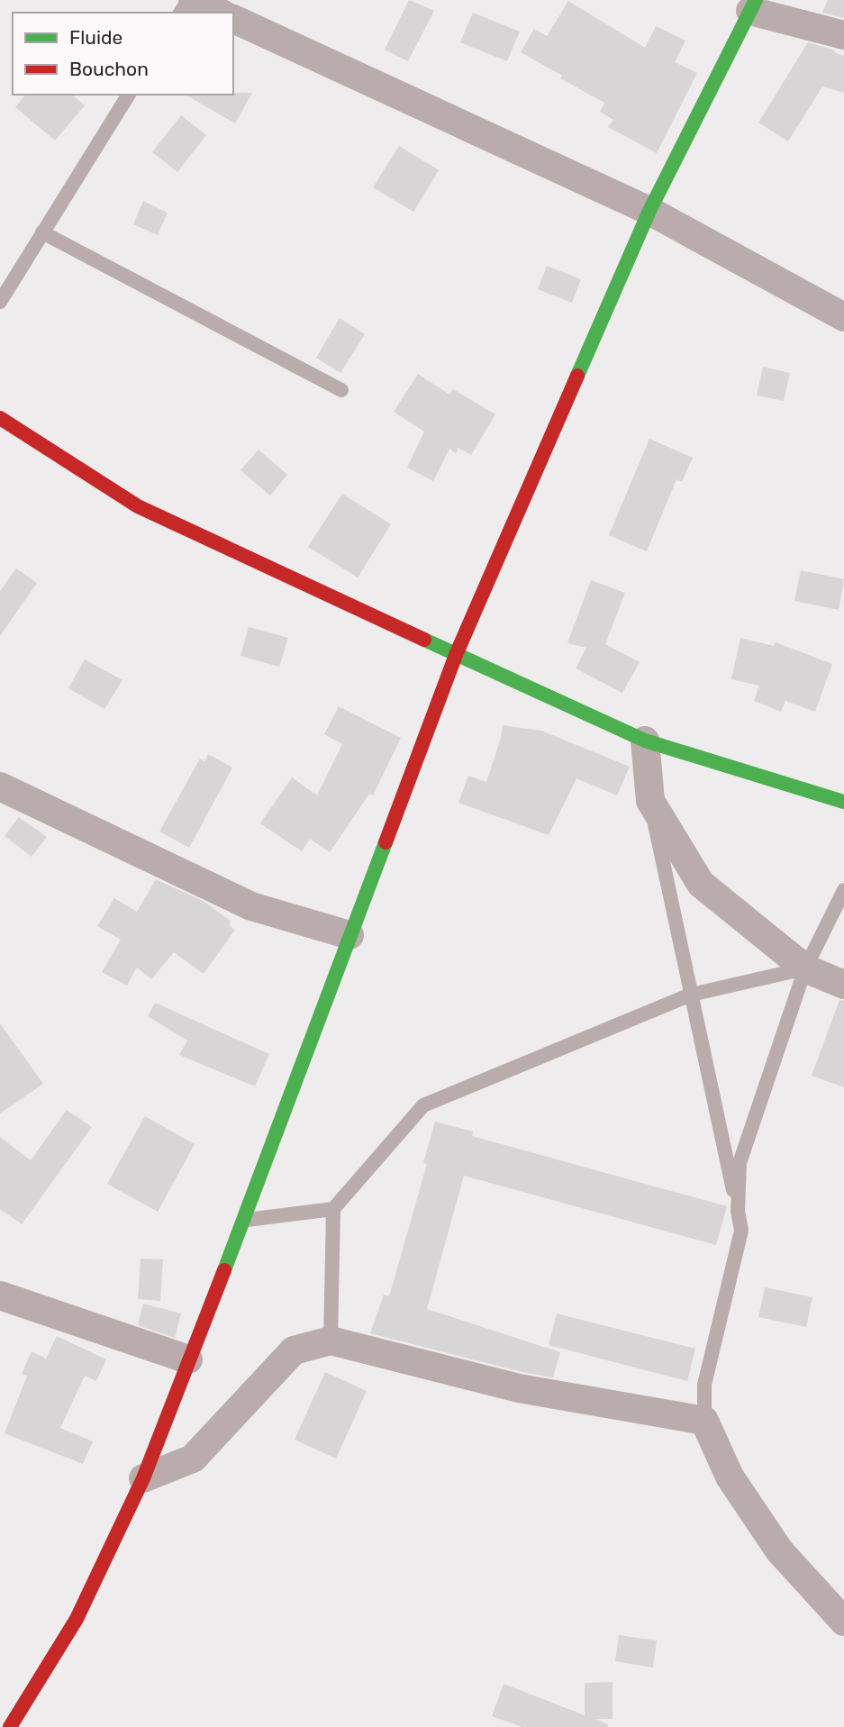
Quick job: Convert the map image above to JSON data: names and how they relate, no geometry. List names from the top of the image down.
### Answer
{
  "legend": ["Fluide", "Bouchon"]
}
